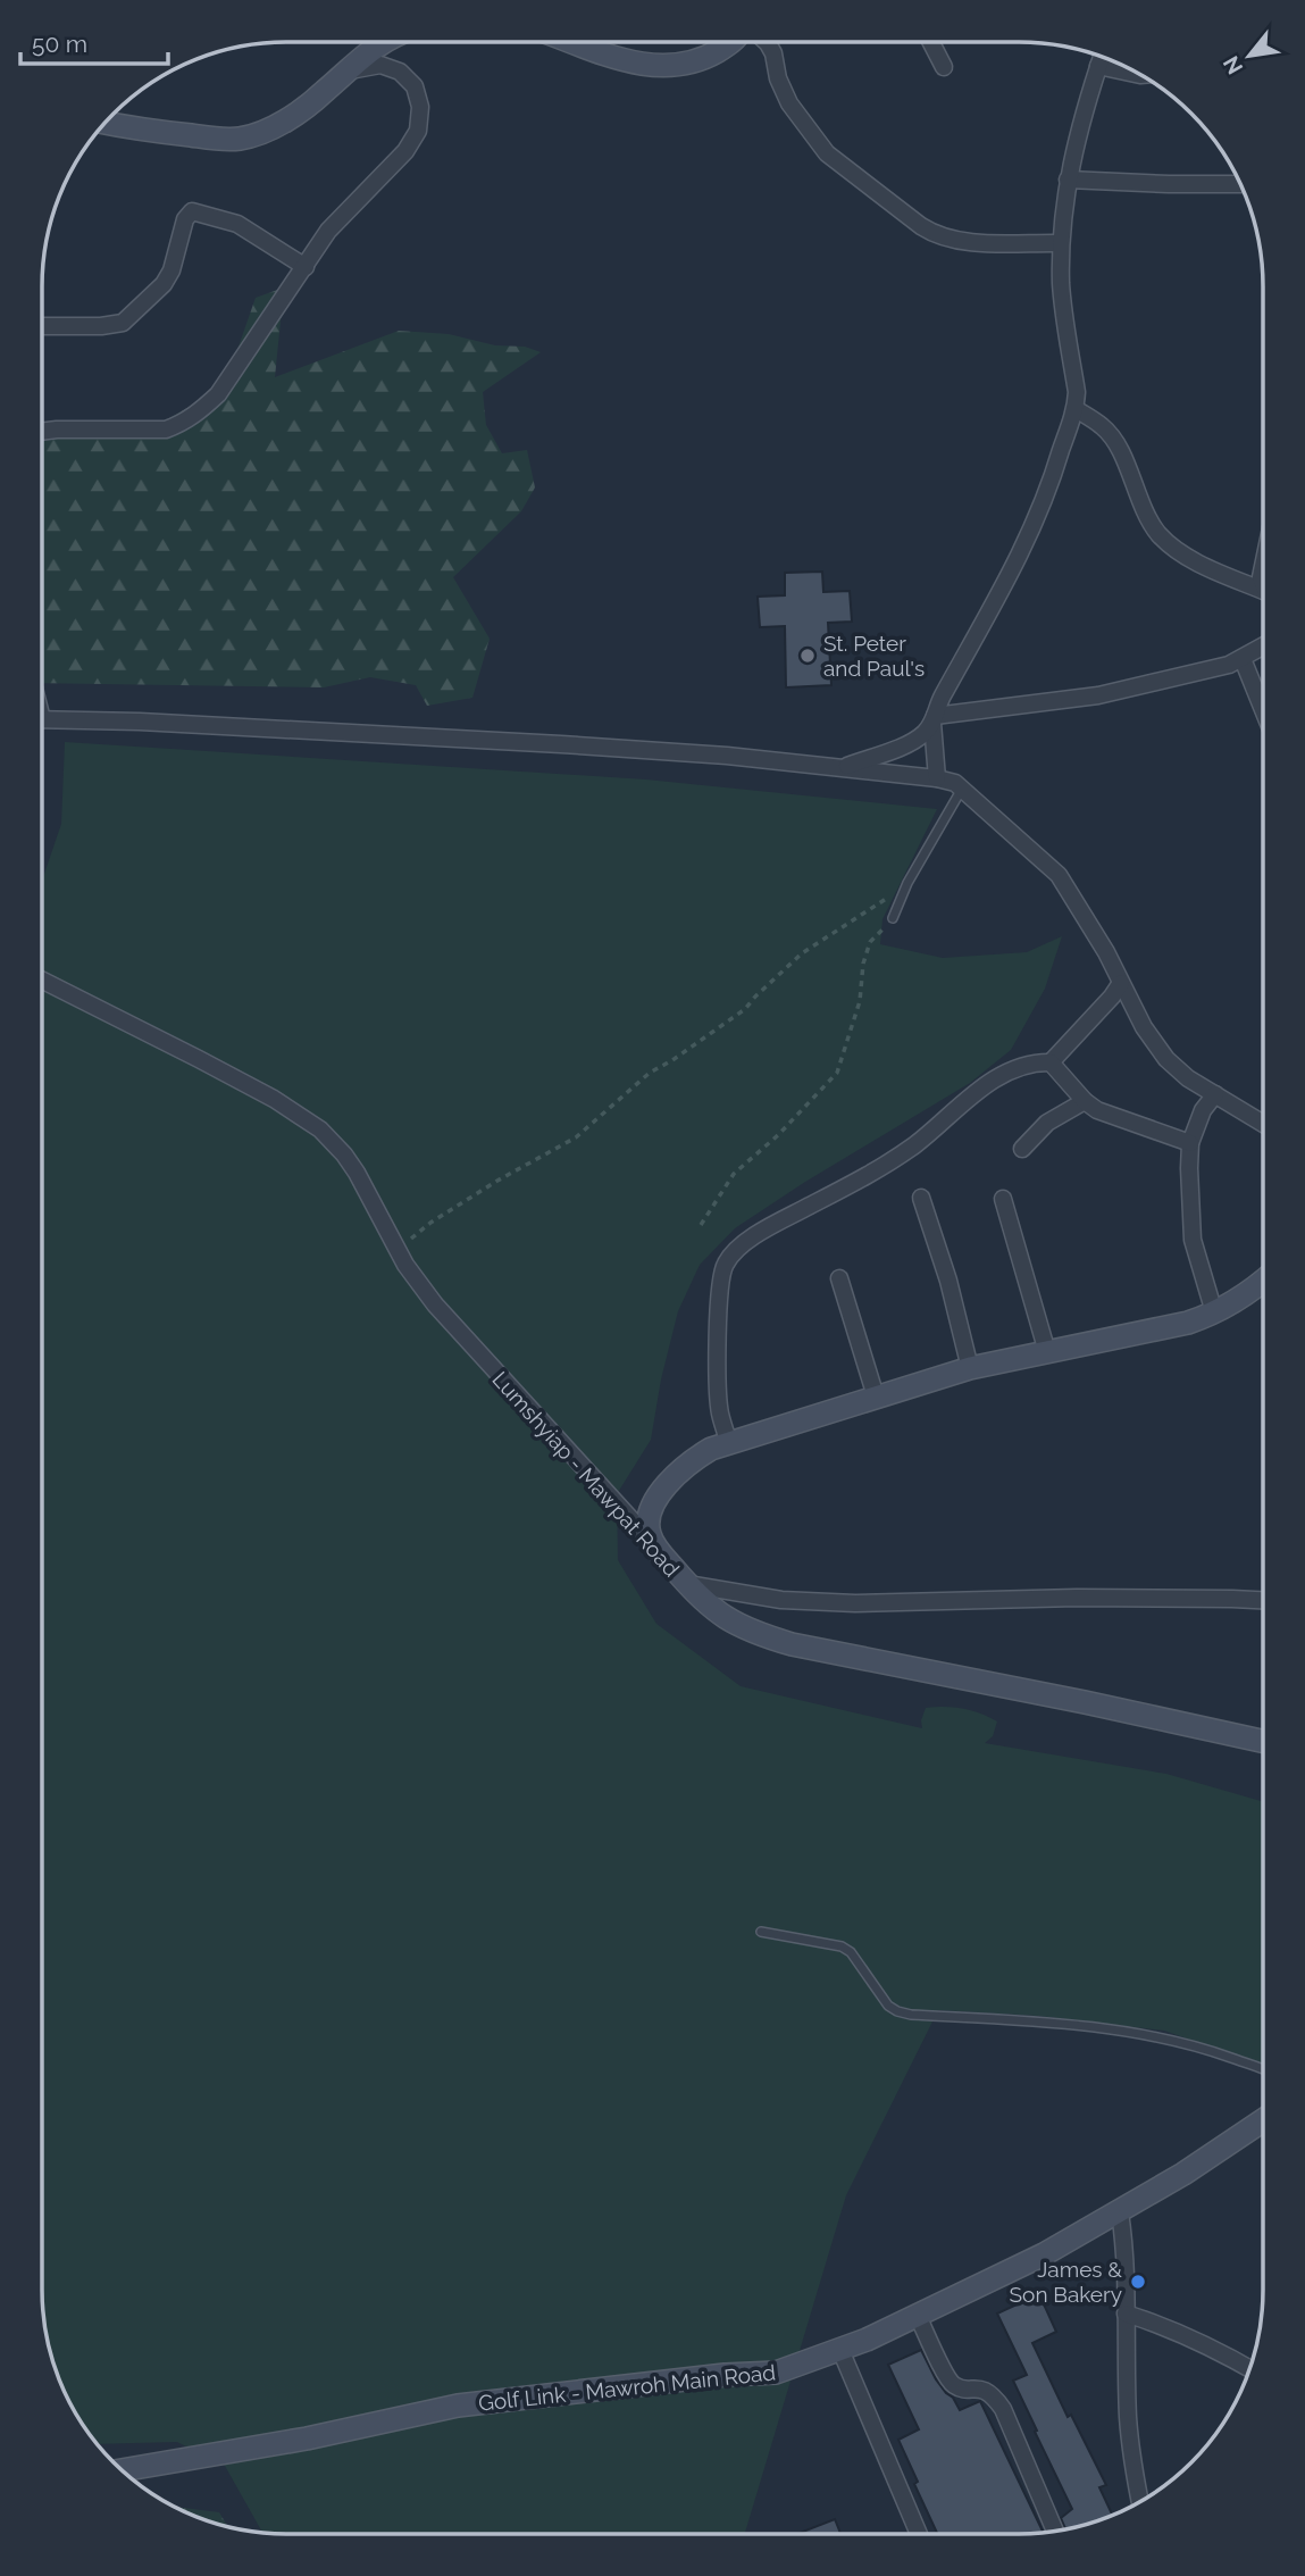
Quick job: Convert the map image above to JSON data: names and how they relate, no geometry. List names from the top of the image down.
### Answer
{
  "streets": {
    "street": ["Lumshyiap - Mawpat Road", "Golf Link - Mawroh Main Road"]
  },
  "places": ["St. Peter and Paul's", "James & Son Bakery"],
  "scale_bar": "50 m",
  "north": "bottom left"
}
